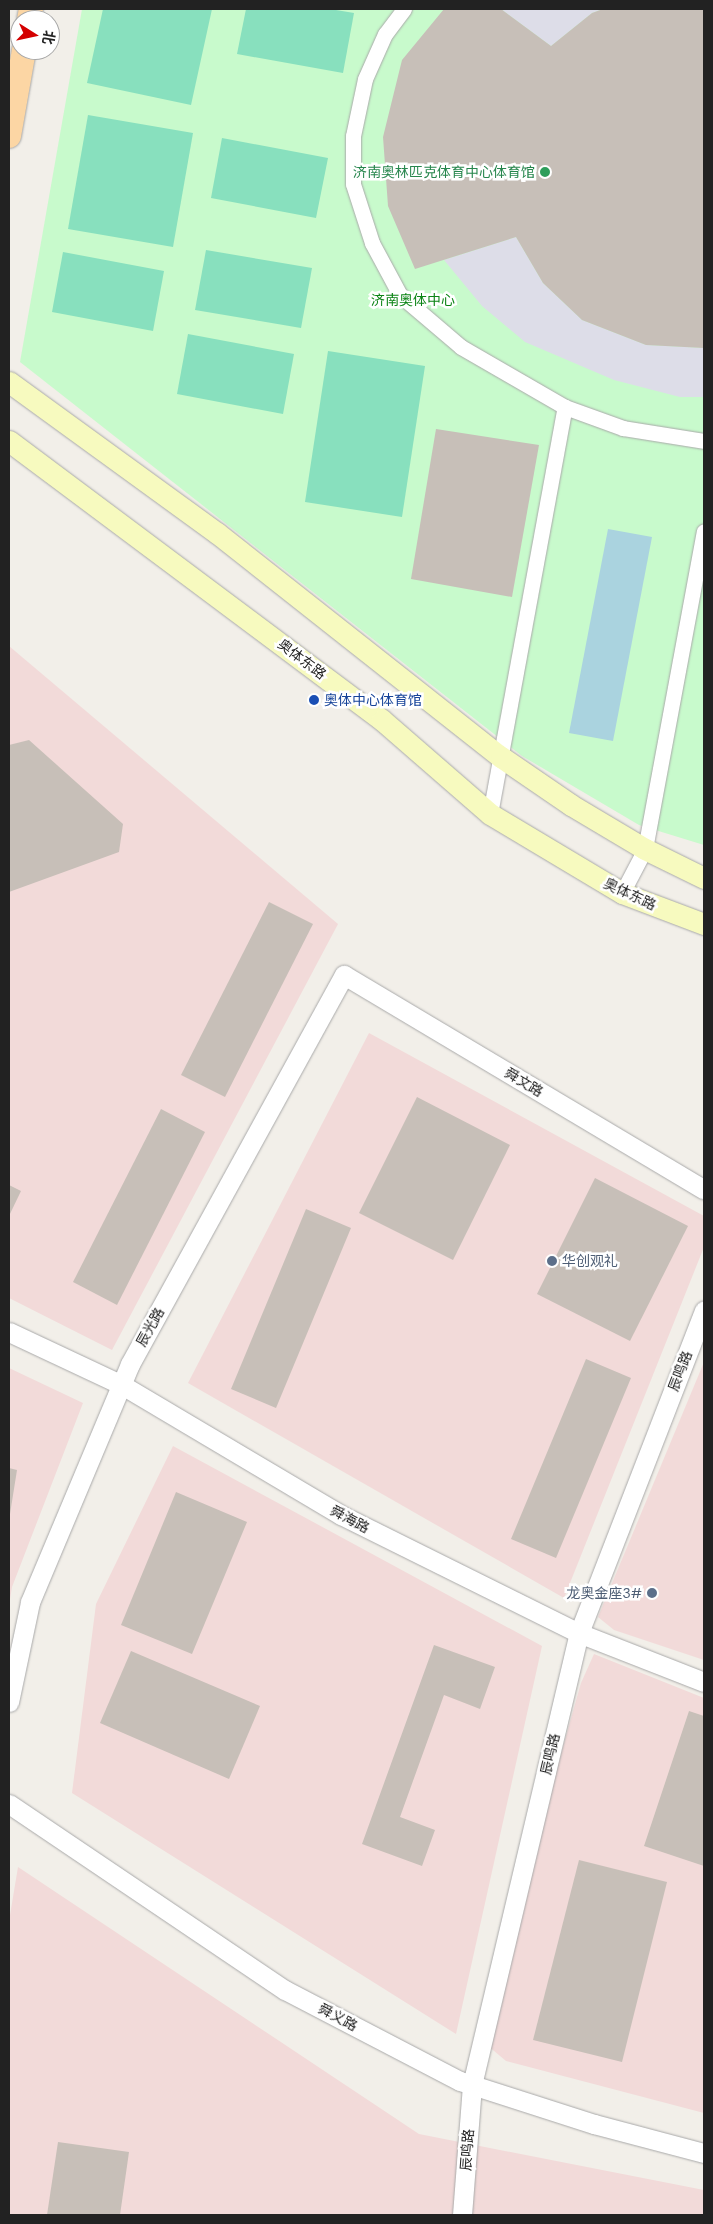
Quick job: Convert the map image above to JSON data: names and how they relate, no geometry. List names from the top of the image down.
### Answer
{
  "streets": {
    "main road": ["奥体东路"],
    "street": [
      "舜文路",
      "辰光路",
      "辰鸣路",
      "舜海路",
      "舜义路"
    ]
  },
  "crossings": [
    ["舜文路", "辰光路"],
    ["辰光路", "舜海路"],
    ["辰鸣路", "舜海路"],
    ["辰鸣路", "舜义路"]
  ],
  "parks": ["济南奥体中心"],
  "places": [
    "济南奥林匹克体育中心体育馆",
    "奥体中心体育馆",
    "华创观礼",
    "龙奥金座3#"
  ],
  "north": "right"
}
